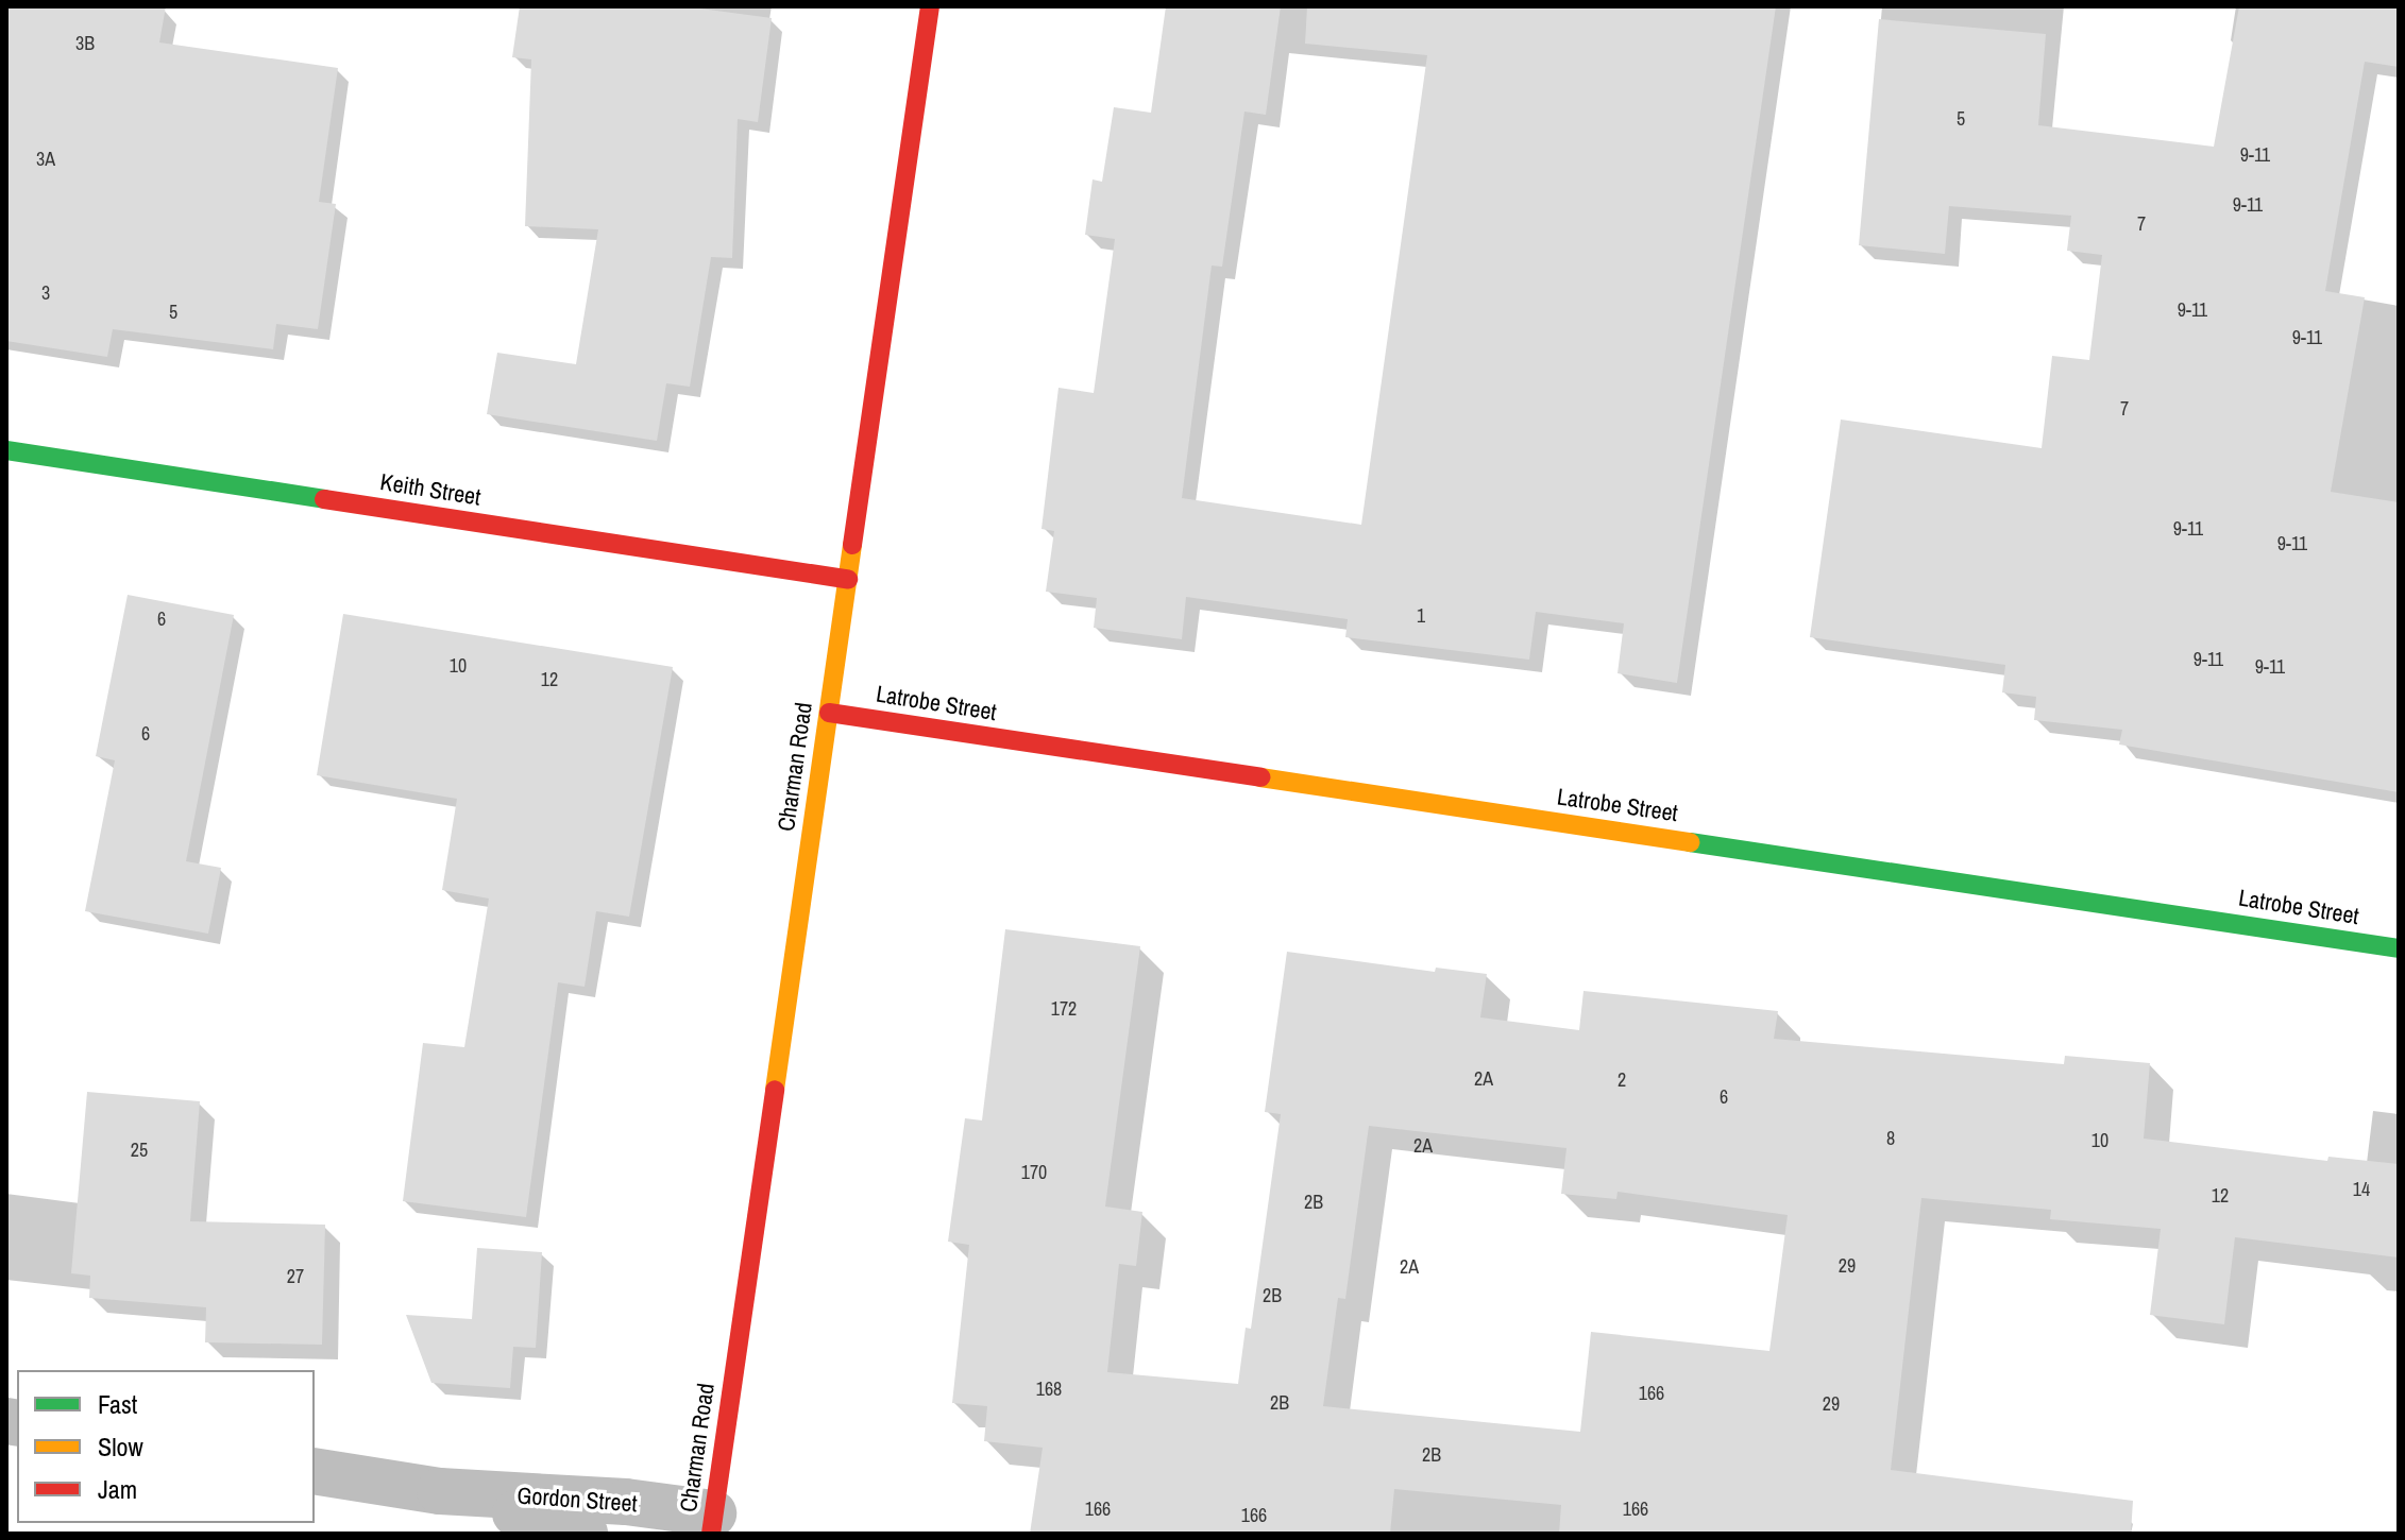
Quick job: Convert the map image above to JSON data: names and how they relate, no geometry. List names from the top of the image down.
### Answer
{
  "streets": {
    "street": [
      "Keith Street",
      "Latrobe Street",
      "Charman Road",
      "Gordon Street"
    ]
  },
  "crossings": [
    ["Keith Street", "Charman Road"],
    ["Latrobe Street", "Charman Road"],
    ["Charman Road", "Gordon Street"]
  ],
  "house_numbers": [
    "3B",
    "5",
    "9-11",
    "3A",
    "9-11",
    "7",
    "3",
    "9-11",
    "5",
    "9-11",
    "7",
    "9-11",
    "9-11",
    "1",
    "6",
    "9-11",
    "10",
    "9-11",
    "12",
    "6",
    "172",
    "2A",
    "2",
    "6",
    "8",
    "10",
    "2A",
    "25",
    "170",
    "14",
    "12",
    "2B",
    "29",
    "2A",
    "27",
    "2B",
    "168",
    "166",
    "2B",
    "29",
    "2B",
    "166",
    "166",
    "166"
  ],
  "legend": ["Fast", "Slow", "Jam"]
}
